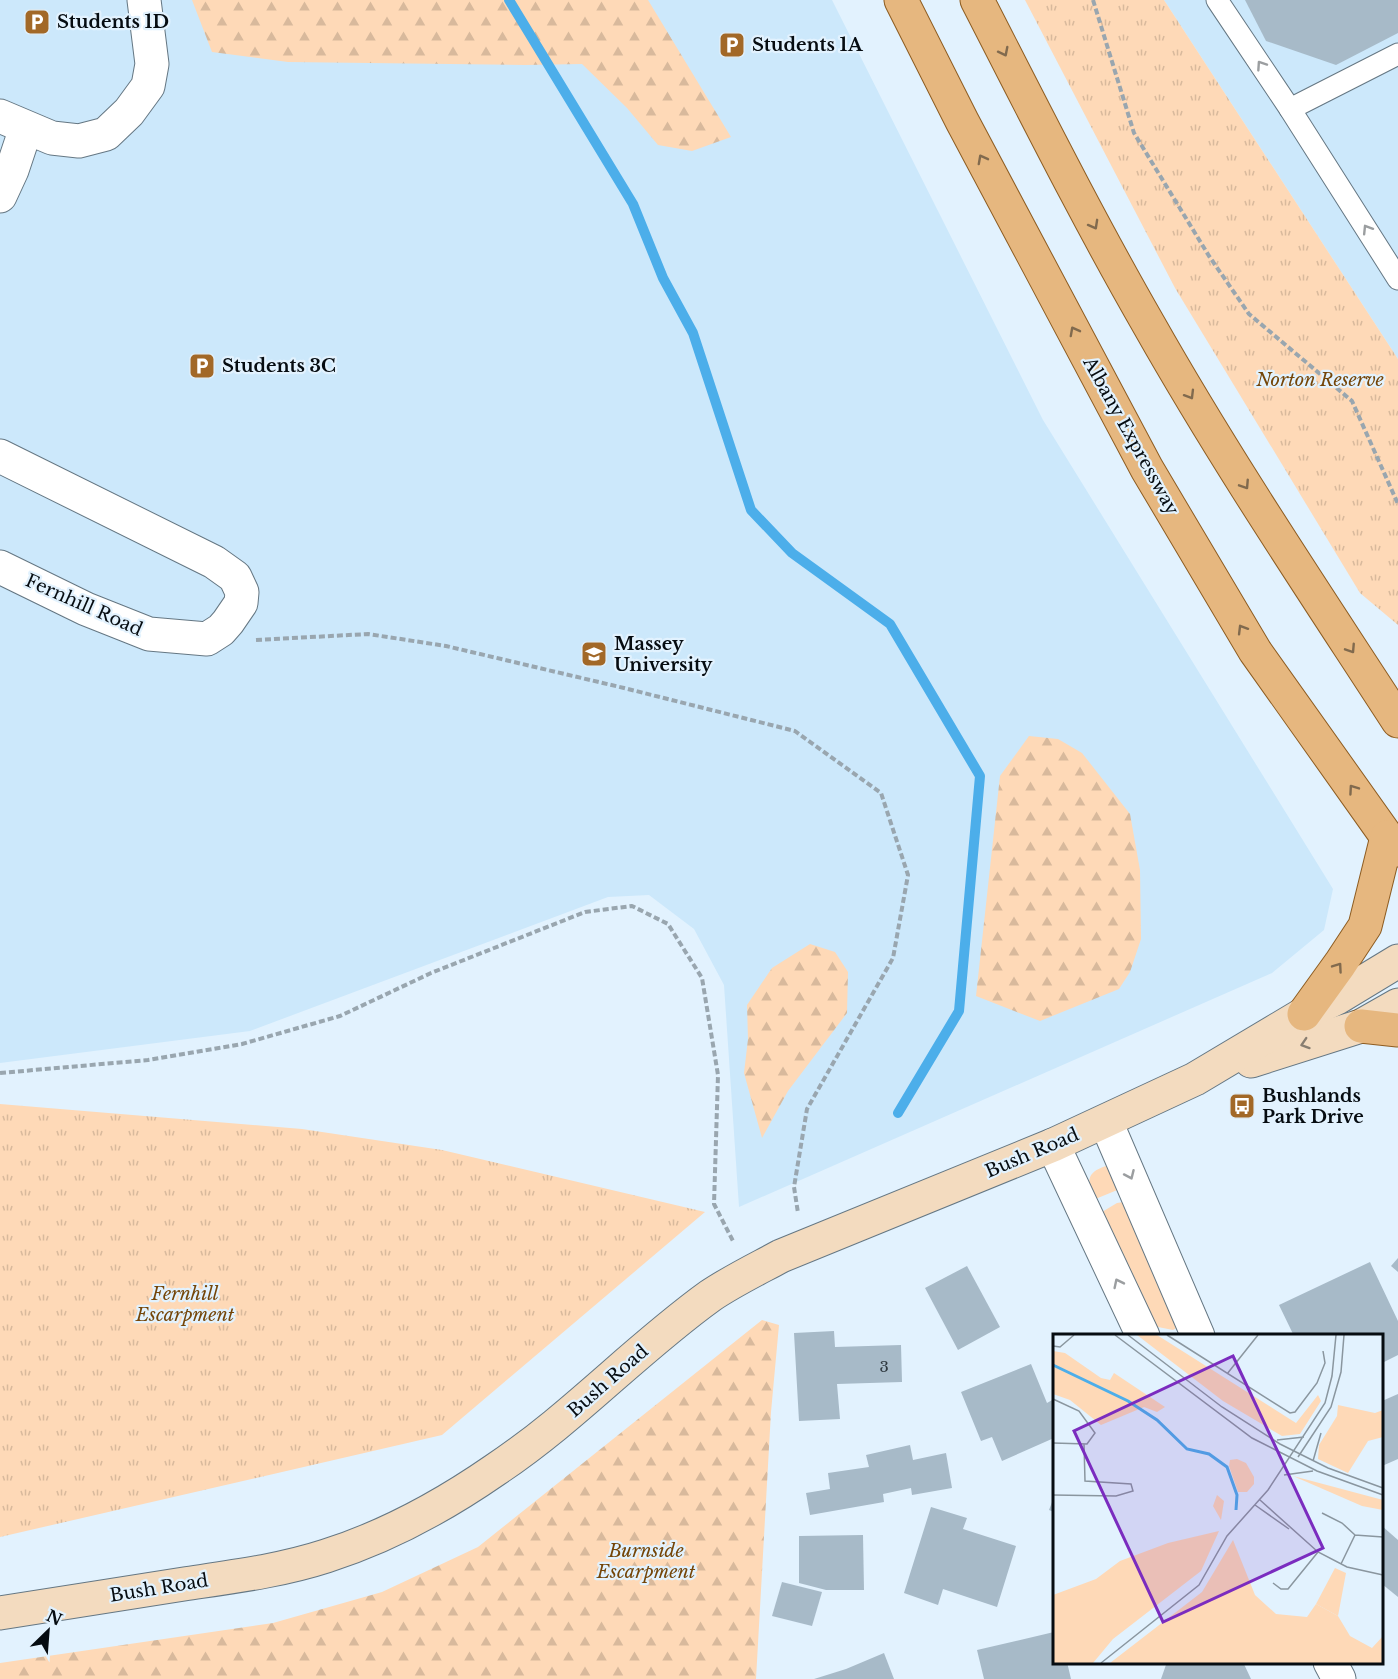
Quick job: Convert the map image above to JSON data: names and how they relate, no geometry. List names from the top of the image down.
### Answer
{
  "streets": {
    "main road": ["Albany Expressway", "Bush Road"],
    "street": ["Fernhill Road"]
  },
  "parks": ["Norton Reserve", "Fernhill Escarpment", "Burnside Escarpment"],
  "places": {
    "parking": ["Students 1D", "Students 1A", "Students 3C"],
    "school or university": ["Massey University"],
    "bus stop": ["Bushlands Park Drive"]
  },
  "house_numbers": ["3"],
  "north": "top right"
}
